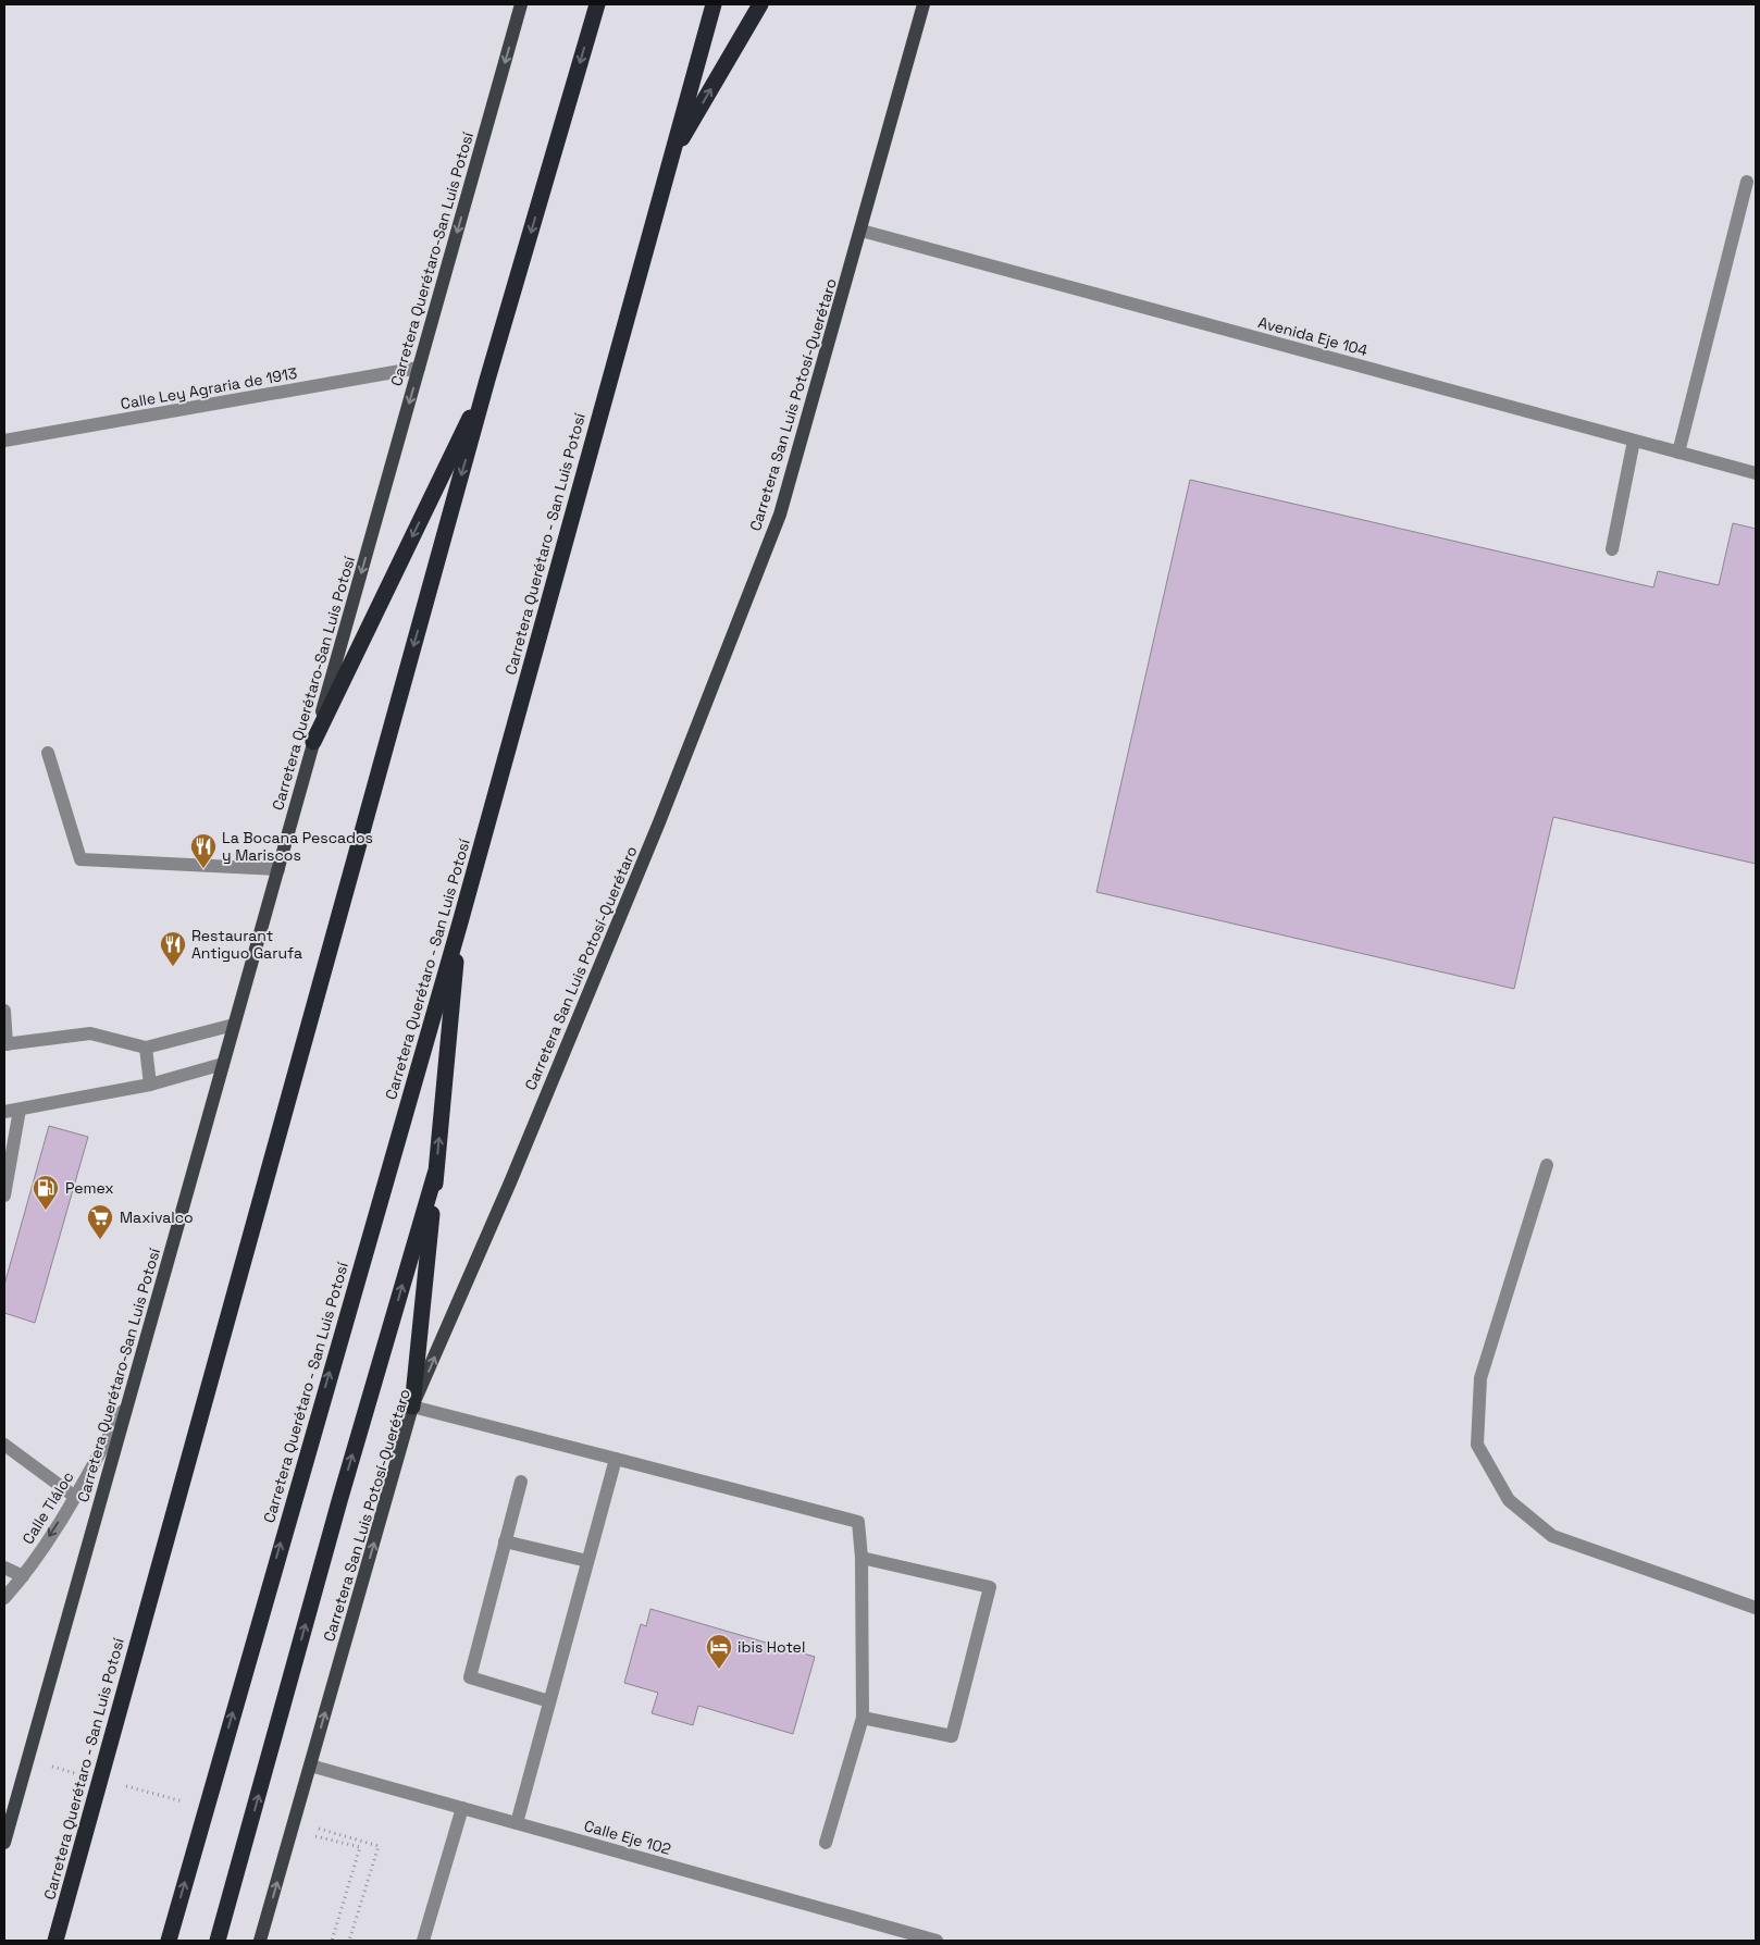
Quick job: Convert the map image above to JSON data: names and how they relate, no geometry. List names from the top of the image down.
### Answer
{
  "streets": {
    "highway": ["Carretera Querétaro - San Luis Potosí"],
    "main road": ["Carretera Querétaro-San Luis Potosí", "Carretera San Luis Potosí-Querétaro"],
    "street": [
      "Avenida Eje 104",
      "Calle Ley Agraria de 1913",
      "Calle Tláloc",
      "Calle Eje 102"
    ]
  },
  "crossings": [
    ["Carretera Querétaro-San Luis Potosí", "Calle Ley Agraria de 1913"],
    ["Carretera Querétaro-San Luis Potosí", "Calle Tláloc"],
    ["Avenida Eje 104", "Carretera San Luis Potosí-Querétaro"],
    ["Carretera San Luis Potosí-Querétaro", "Calle Eje 102"]
  ],
  "one_way": ["Carretera Querétaro-San Luis Potosí", "Carretera San Luis Potosí-Querétaro", "Calle Tláloc"],
  "places": {
    "restaurant": ["La Bocana Pescados y Mariscos", "Restaurant Antiguo Garufa"],
    "fuel station": ["Pemex"],
    "supermarket": ["Maxivalco"],
    "hotel": ["ibis Hotel"]
  }
}
